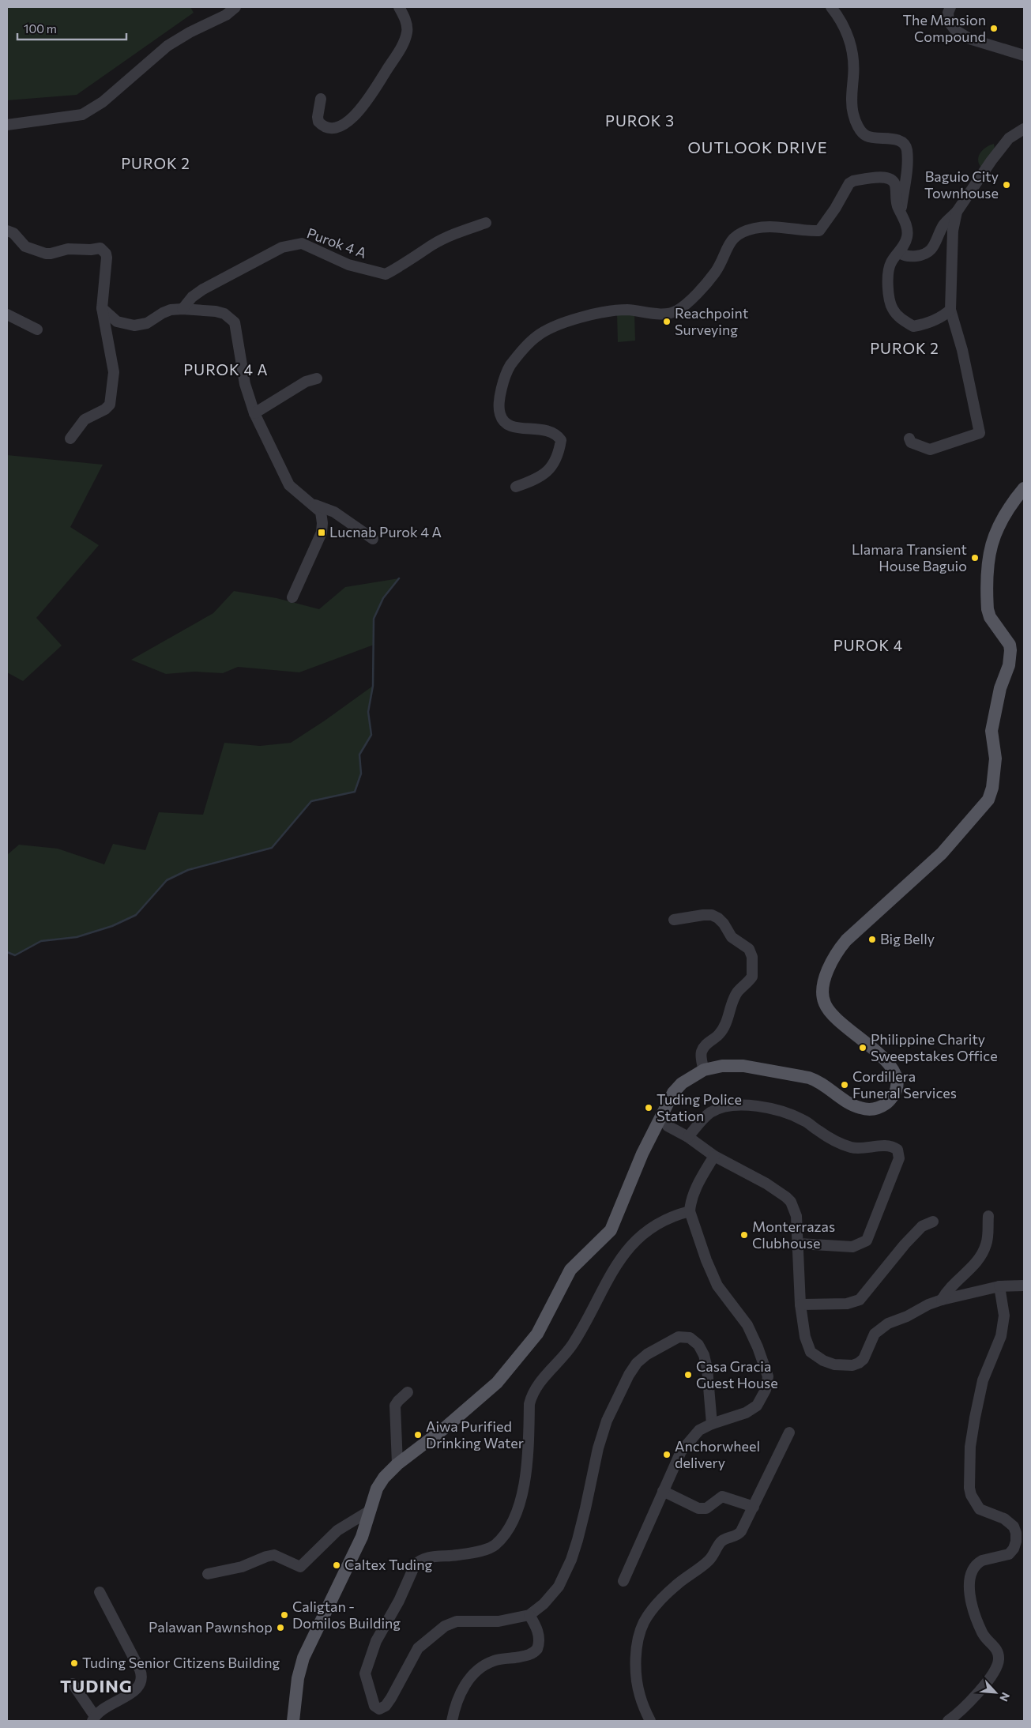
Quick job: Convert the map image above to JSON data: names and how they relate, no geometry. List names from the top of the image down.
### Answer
{
  "streets": {
    "street": ["Purok 4 A"]
  },
  "districts": [
    "PUROK 3",
    "OUTLOOK DRIVE",
    "PUROK 2",
    "PUROK 2",
    "PUROK 4 A",
    "PUROK 4",
    "TUDING"
  ],
  "places": {
    "other": [
      "The Mansion Compound",
      "Baguio City Townhouse",
      "Reachpoint Surveying",
      "Llamara Transient House Baguio",
      "Big Belly",
      "Philippine Charity Sweepstakes Office",
      "Cordillera Funeral Services",
      "Tuding Police Station",
      "Monterrazas Clubhouse",
      "Casa Gracia Guest House",
      "Aiwa Purified Drinking Water",
      "Anchorwheel delivery",
      "Caltex Tuding",
      "Caligtan - Domilos Building",
      "Palawan Pawnshop",
      "Tuding Senior Citizens Building"
    ],
    "transit": ["Lucnab Purok 4 A"]
  },
  "scale_bar": "100 m",
  "north": "bottom right"
}
